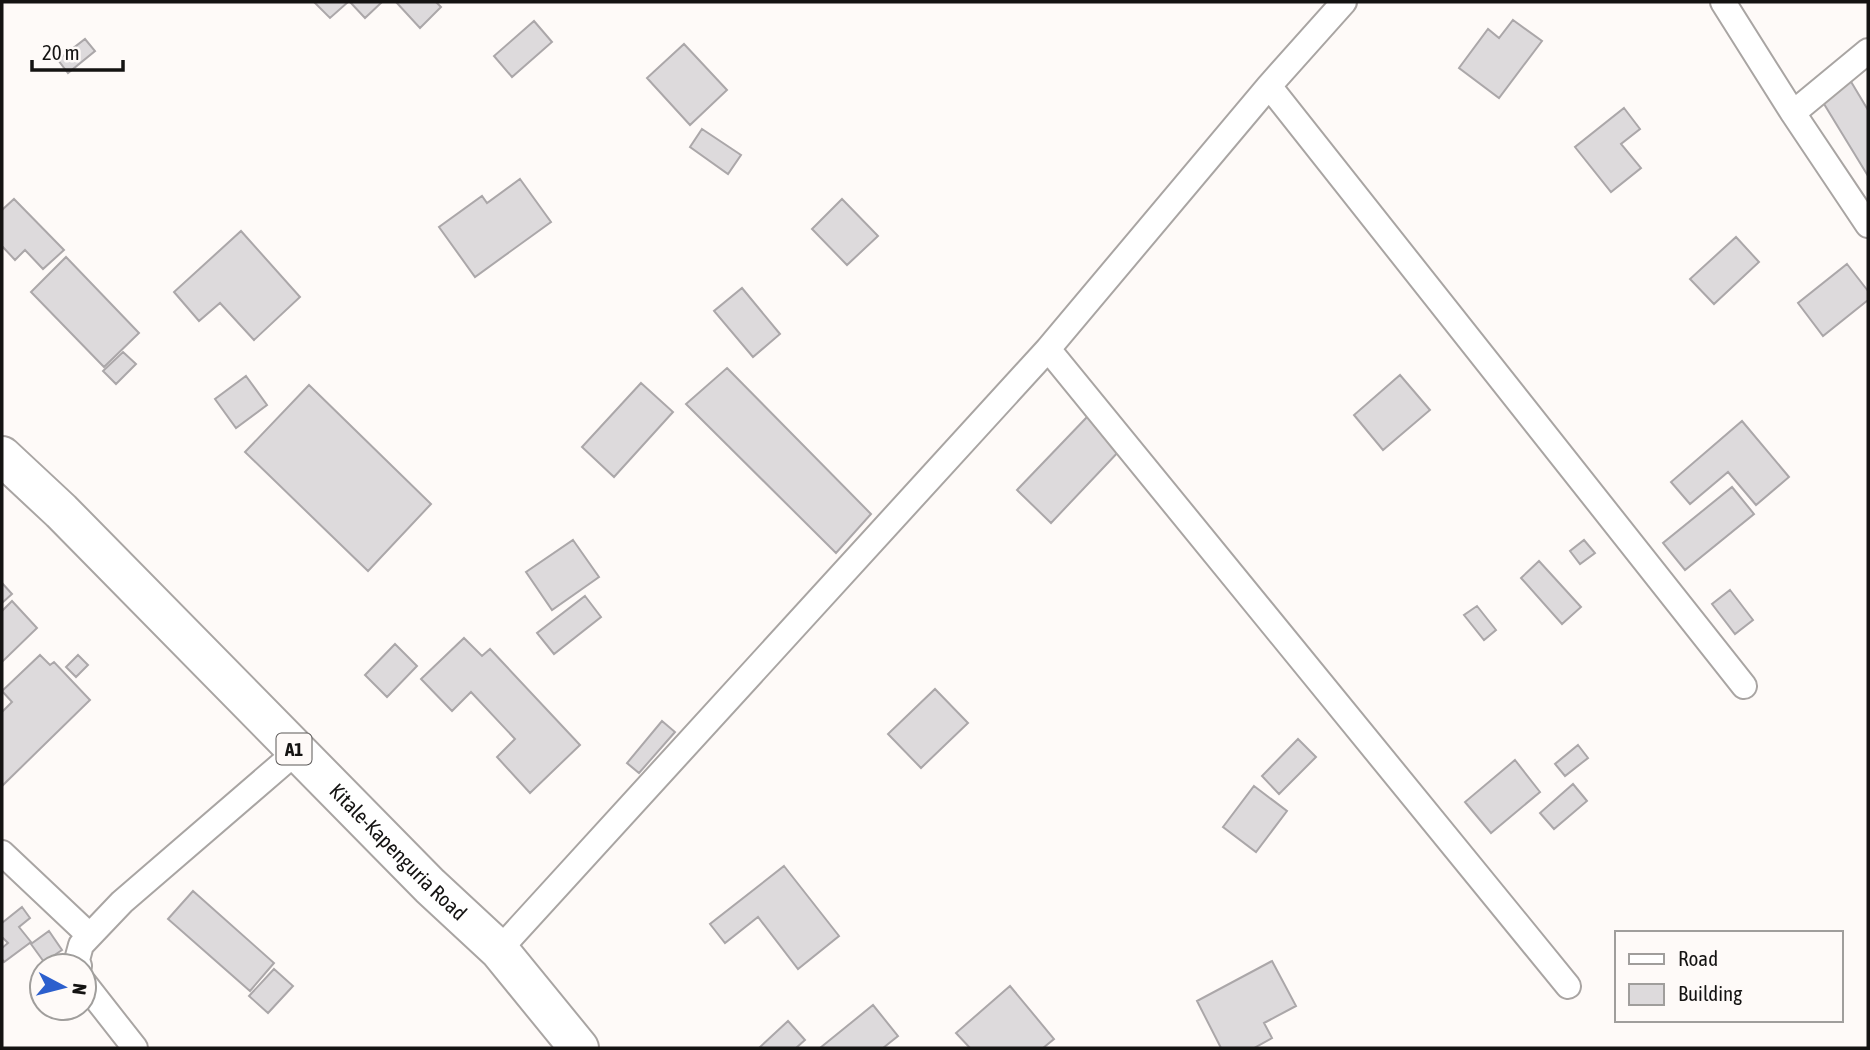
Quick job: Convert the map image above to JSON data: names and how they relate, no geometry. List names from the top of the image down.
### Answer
{
  "streets": {
    "highway": ["A1", "Kitale-Kapenguria Road"]
  },
  "legend": ["Road", "Building"],
  "scale_bar": "20 m",
  "north": "right"
}
